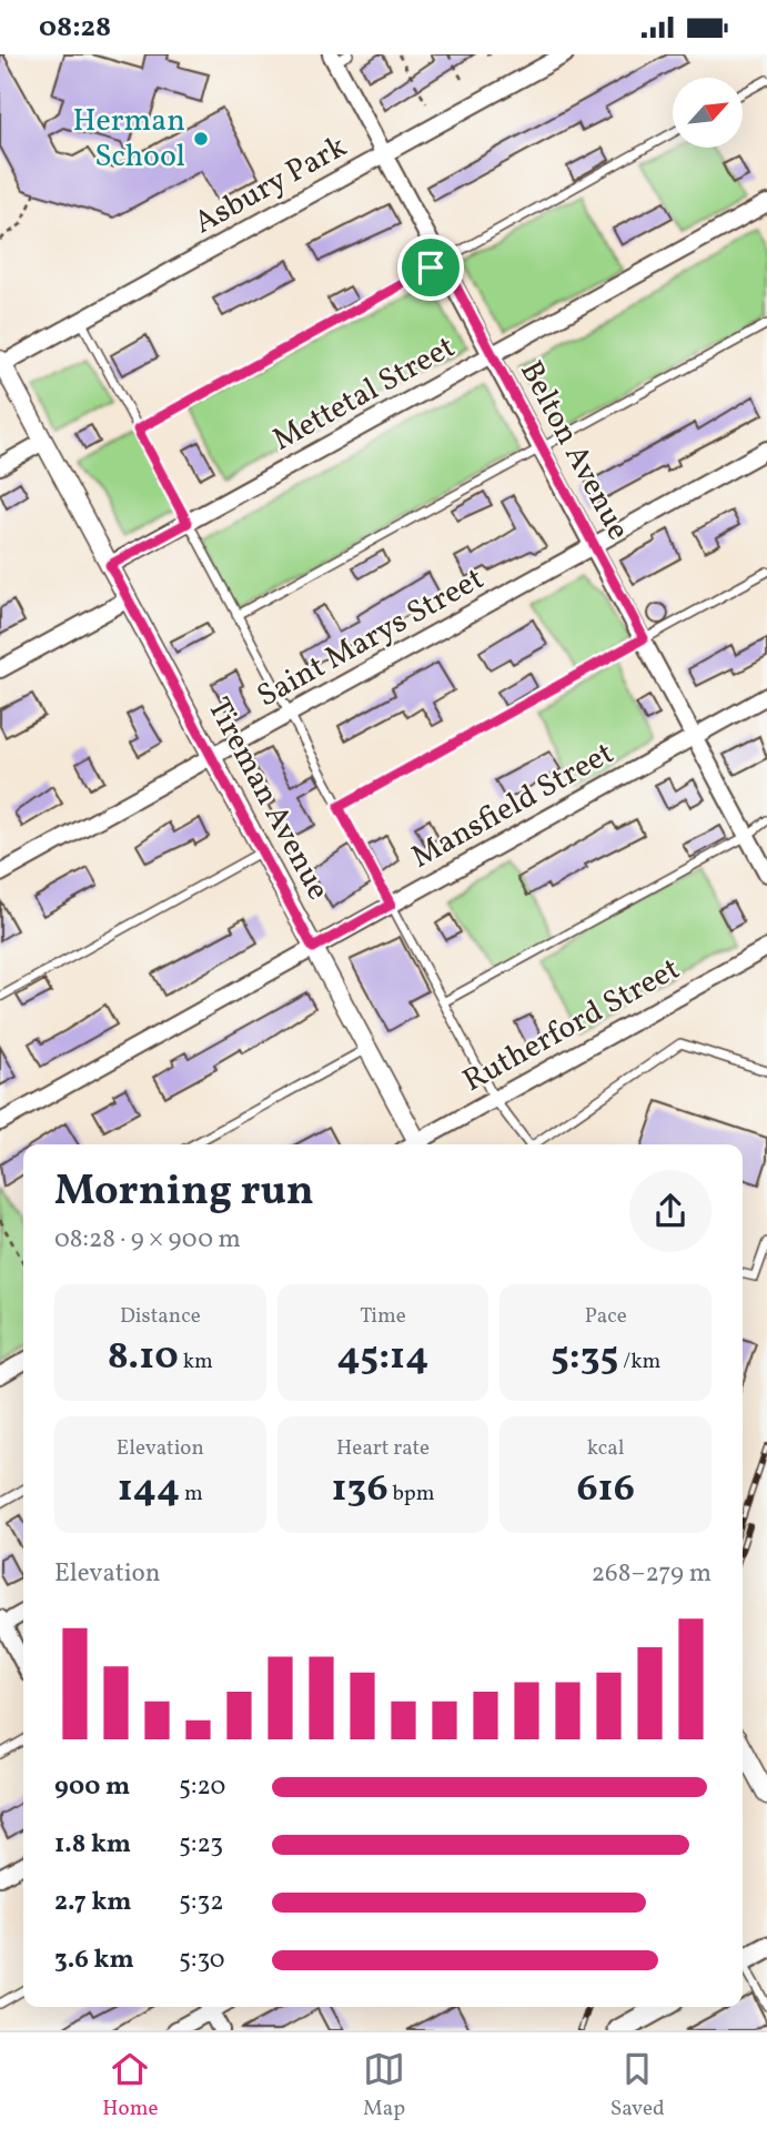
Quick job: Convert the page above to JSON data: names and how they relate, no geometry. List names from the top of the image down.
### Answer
{
  "streets": {
    "street": [
      "Asbury Park",
      "Mettetal Street",
      "Belton Avenue",
      "Saint Marys Street",
      "Tireman Avenue",
      "Mansfield Street",
      "Rutherford Street"
    ]
  },
  "crossings": [
    ["Asbury Park", "Belton Avenue"],
    ["Mettetal Street", "Belton Avenue"],
    ["Mettetal Street", "Tireman Avenue"],
    ["Belton Avenue", "Saint Marys Street"],
    ["Belton Avenue", "Mansfield Street"],
    ["Saint Marys Street", "Tireman Avenue"],
    ["Tireman Avenue", "Mansfield Street"]
  ],
  "places": ["Herman School"],
  "north": "top right",
  "page": {
    "status": "08:28",
    "heading": ["Morning run", "08:28 · 9 × 900 m"],
    "stats": [
      ["Distance", "8.10 km"],
      ["Time", "45:14"],
      ["Pace", "5:35 /km"],
      ["Elevation", "144 m"],
      ["Heart rate", "136 bpm"],
      ["kcal", "616"]
    ],
    "chart": ["Elevation", "268–279 m"],
    "list": [
      {
        "name": "900 m",
        "note": "5:20"
      },
      {
        "name": "1.8 km",
        "note": "5:23"
      },
      {
        "name": "2.7 km",
        "note": "5:32"
      },
      {
        "name": "3.6 km",
        "note": "5:30"
      }
    ],
    "tabs": ["Home", "Map", "Saved"]
  }
}
